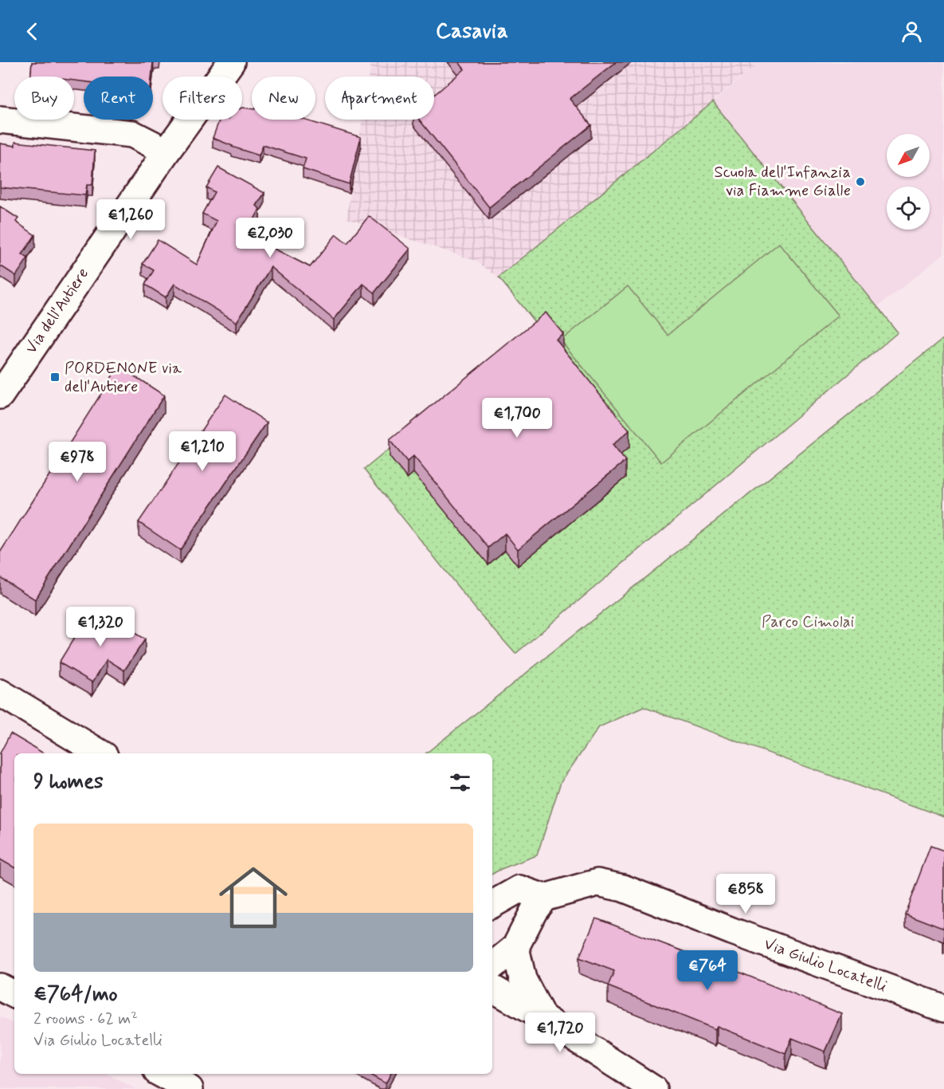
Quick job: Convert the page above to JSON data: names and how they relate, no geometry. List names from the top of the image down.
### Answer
{
  "streets": {
    "street": ["Via dell'Autiere", "Via Giulio Locatelli"]
  },
  "parks": ["Parco Cimolai"],
  "places": {
    "other": ["Scuola dell'Infanzia via Fiamme Gialle"],
    "transit": ["PORDENONE via dell'Autiere"]
  },
  "north": "bottom left",
  "page": {
    "header": "Casavia",
    "chip": [
      "Buy",
      "Rent",
      "Filters",
      "New",
      "Apartment"
    ],
    "price": [
      "€1,260",
      "€2,030",
      "€1,700",
      "€1,210",
      "€978",
      "€1,320",
      "€858",
      "€764",
      "€1,720"
    ],
    "heading": "9 homes",
    "list": [
      {
        "name": "€764/mo",
        "note": "2 rooms · 62 m² · Via Giulio Locatelli"
      }
    ]
  }
}
